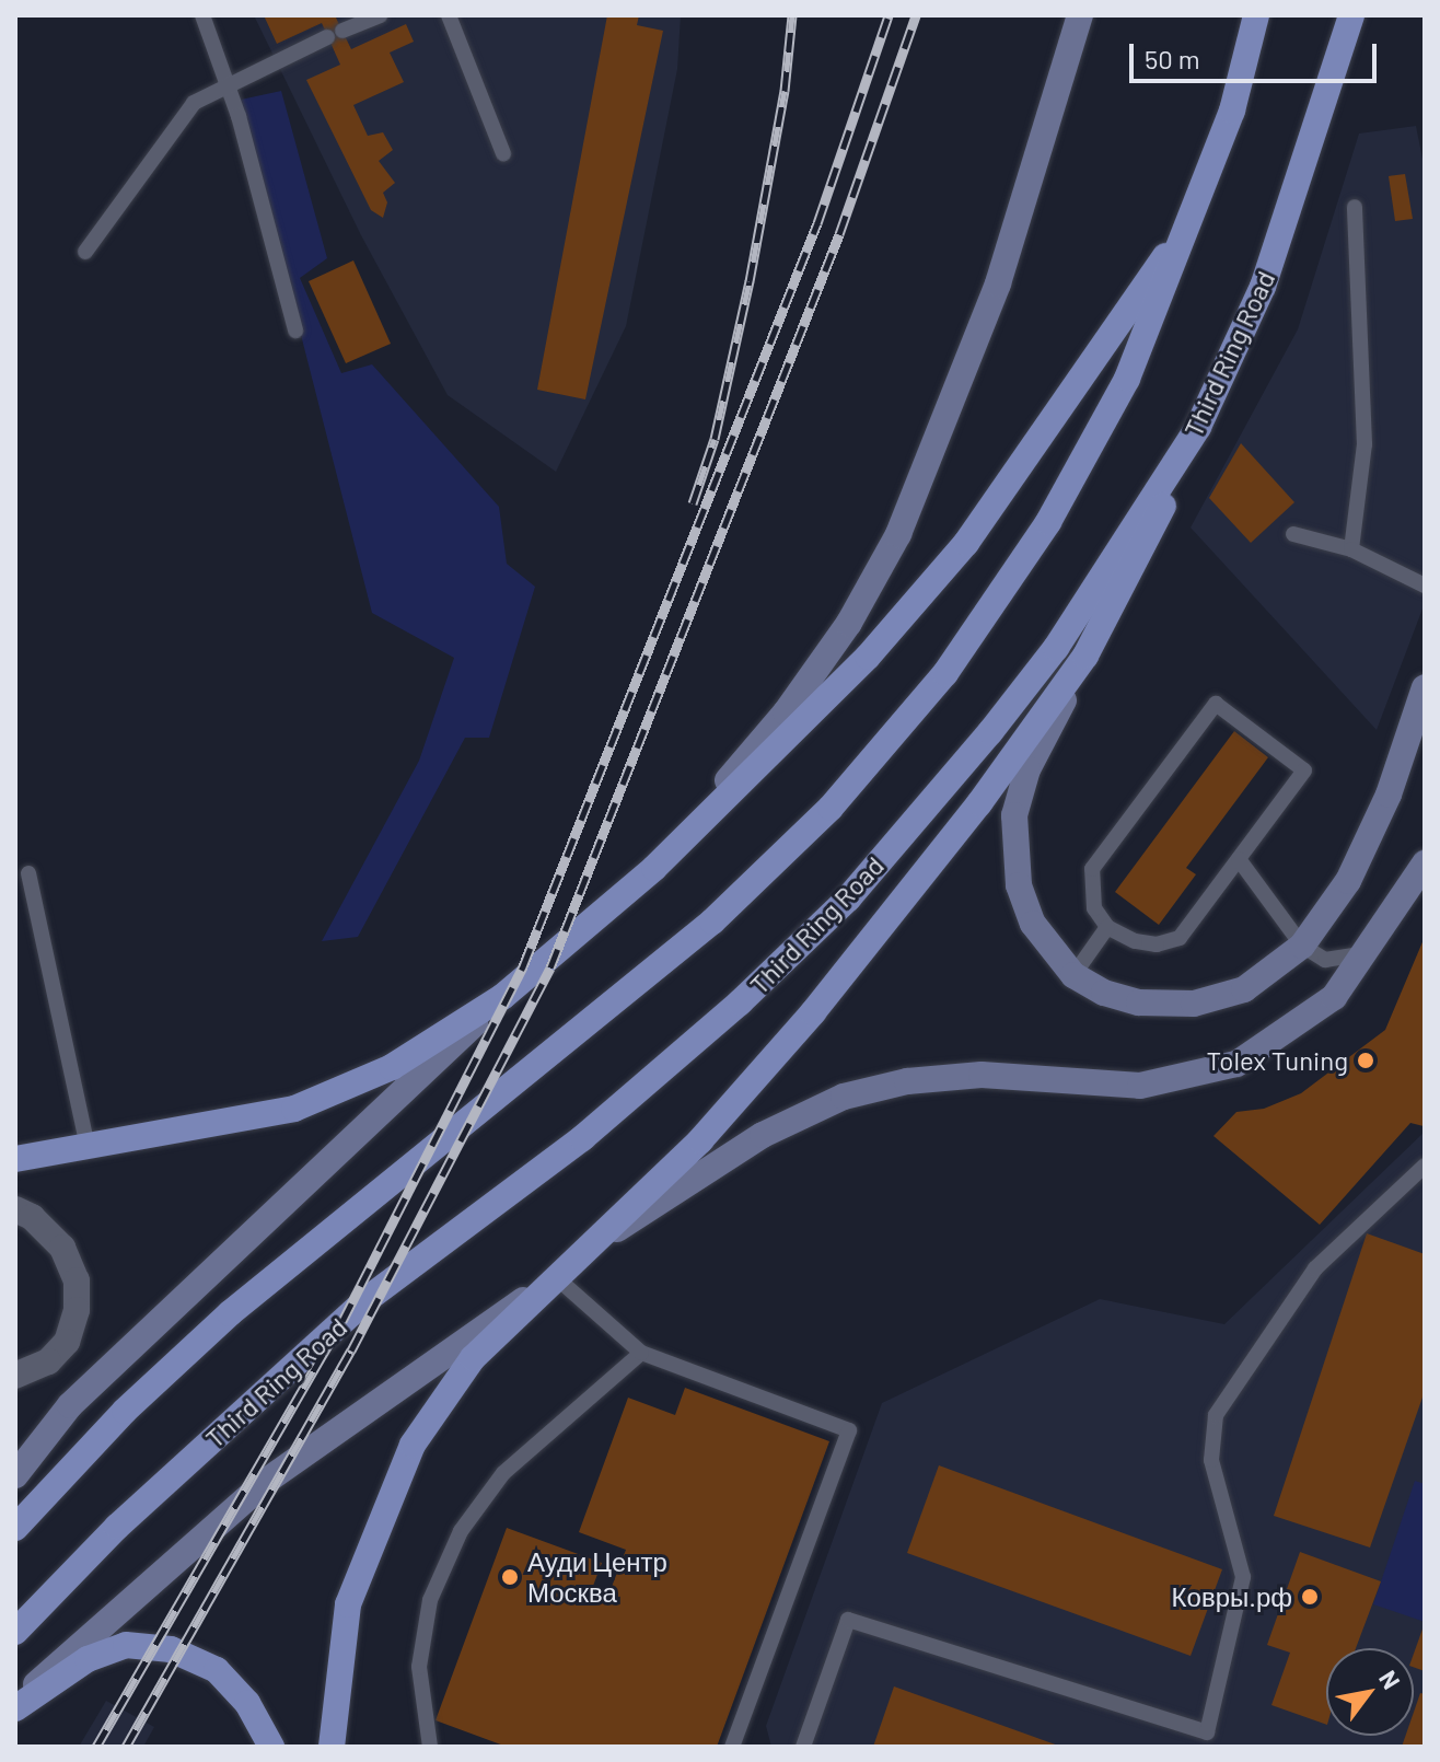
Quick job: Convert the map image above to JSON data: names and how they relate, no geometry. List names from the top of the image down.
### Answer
{
  "streets": {
    "main road": ["Third Ring Road"]
  },
  "places": ["Tolex Tuning", "Ауди Центр Москва", "Ковры.рф"],
  "scale_bar": "50 m",
  "north": "top right"
}
